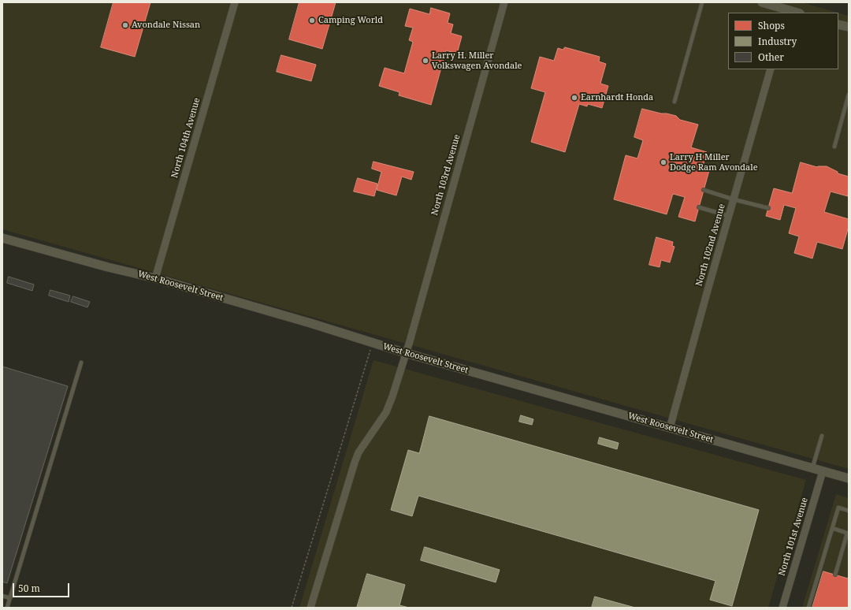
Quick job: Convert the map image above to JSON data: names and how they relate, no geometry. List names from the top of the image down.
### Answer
{
  "streets": {
    "street": [
      "North 104th Avenue",
      "North 103rd Avenue",
      "North 102nd Avenue",
      "West Roosevelt Street",
      "North 101st Avenue"
    ]
  },
  "crossings": [
    ["North 104th Avenue", "West Roosevelt Street"],
    ["North 103rd Avenue", "West Roosevelt Street"],
    ["North 102nd Avenue", "West Roosevelt Street"],
    ["West Roosevelt Street", "North 101st Avenue"]
  ],
  "places": [
    "Camping World",
    "Avondale Nissan",
    "Larry H. Miller Volkswagen Avondale",
    "Earnhardt Honda",
    "Larry H Miller Dodge Ram Avondale"
  ],
  "legend": ["Shops", "Industry", "Other"],
  "scale_bar": "50 m"
}
